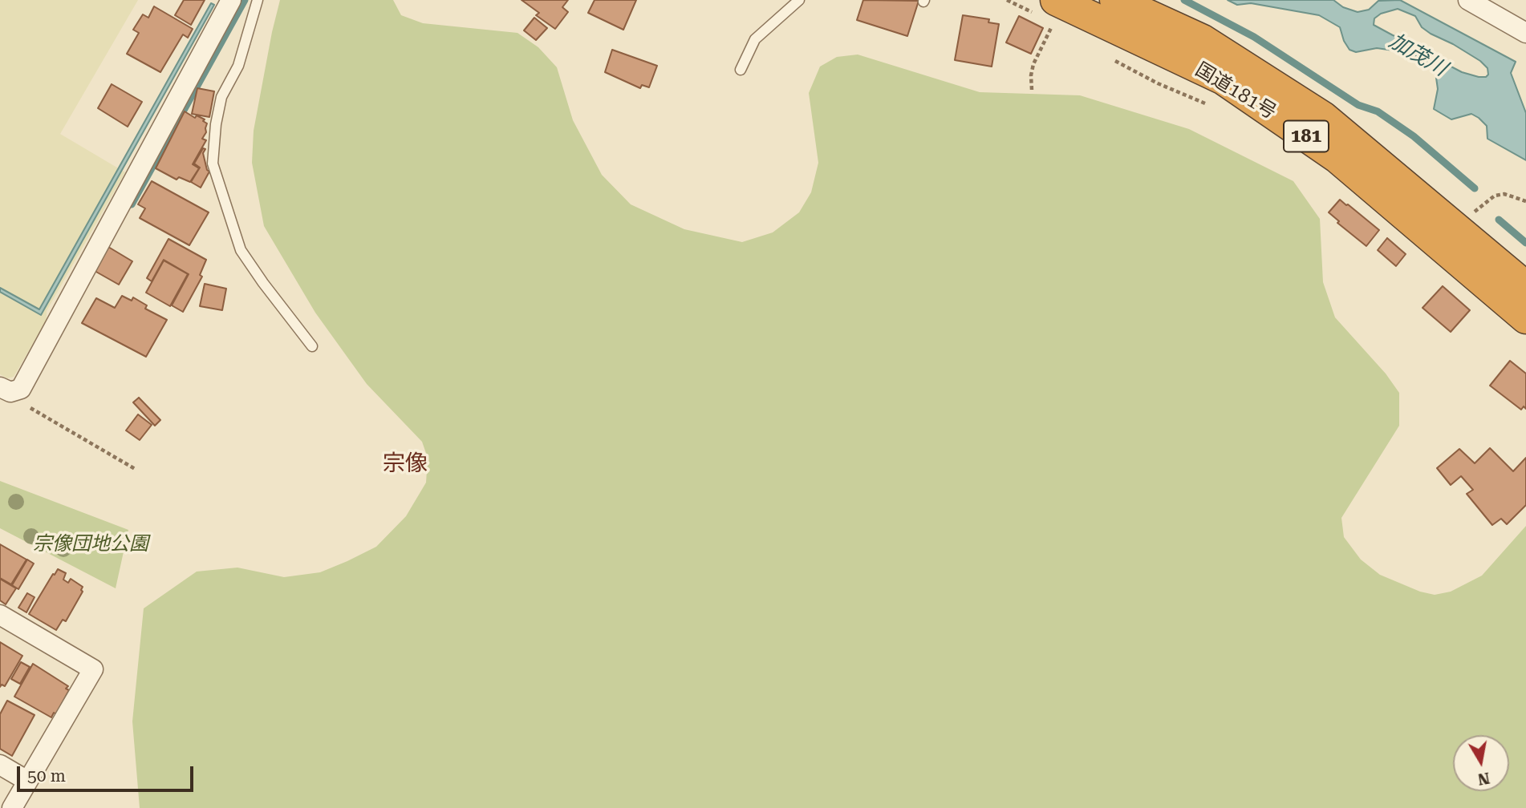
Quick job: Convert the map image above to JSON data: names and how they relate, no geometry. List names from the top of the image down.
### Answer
{
  "streets": {
    "highway": ["国道181号", "181"]
  },
  "districts": ["宗像"],
  "water": ["加茂川"],
  "parks": ["宗像団地公園"],
  "scale_bar": "50 m",
  "north": "bottom"
}
